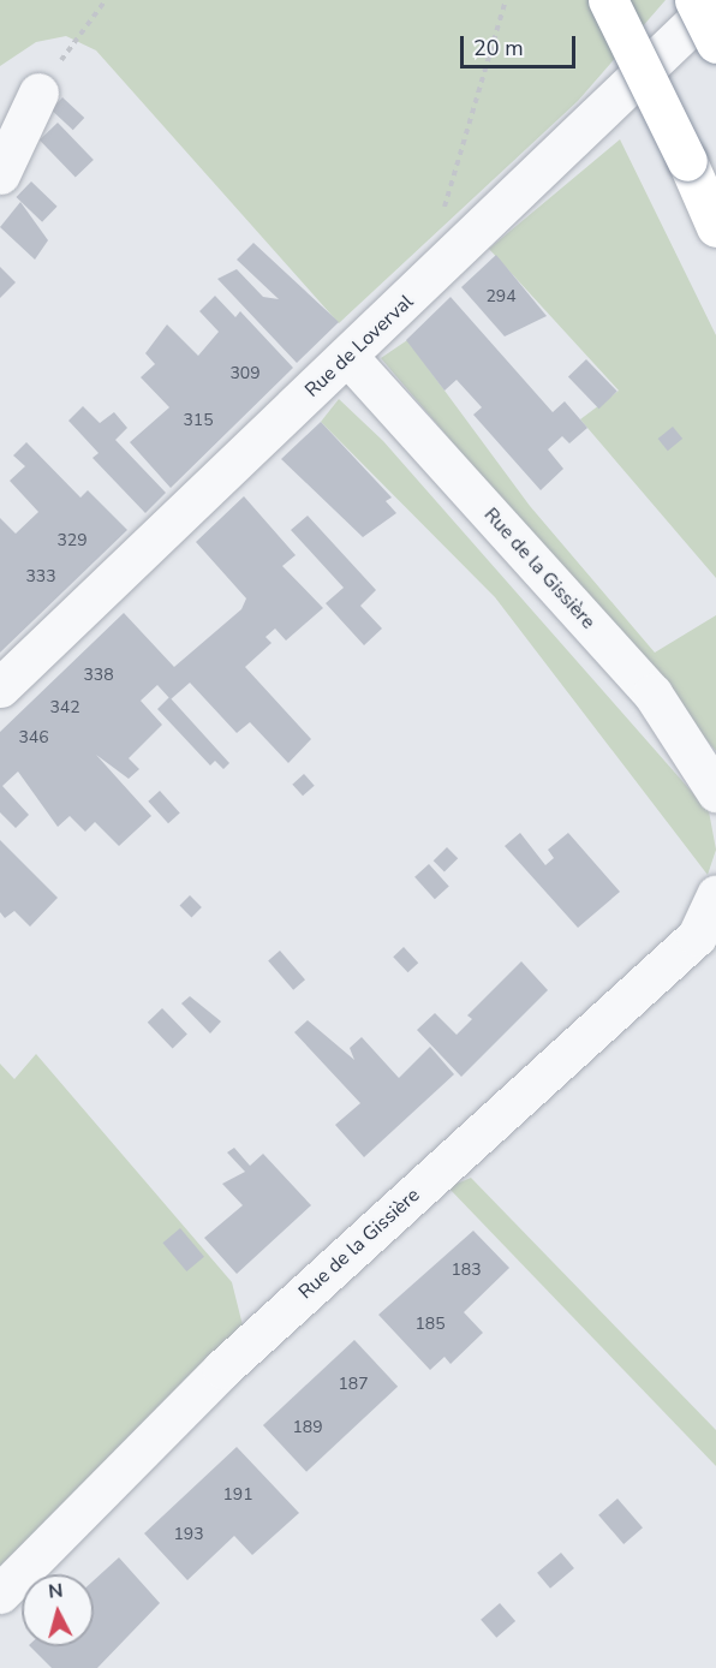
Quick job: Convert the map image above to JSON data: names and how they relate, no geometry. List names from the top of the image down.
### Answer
{
  "streets": {
    "street": ["Rue de Loverval", "Rue de la Gissière"]
  },
  "crossings": [
    ["Rue de Loverval", "Rue de la Gissière"]
  ],
  "house_numbers": [
    "294",
    "309",
    "315",
    "329",
    "333",
    "338",
    "342",
    "346",
    "183",
    "185",
    "187",
    "189",
    "191",
    "193"
  ],
  "scale_bar": "20 m",
  "north": "top"
}
